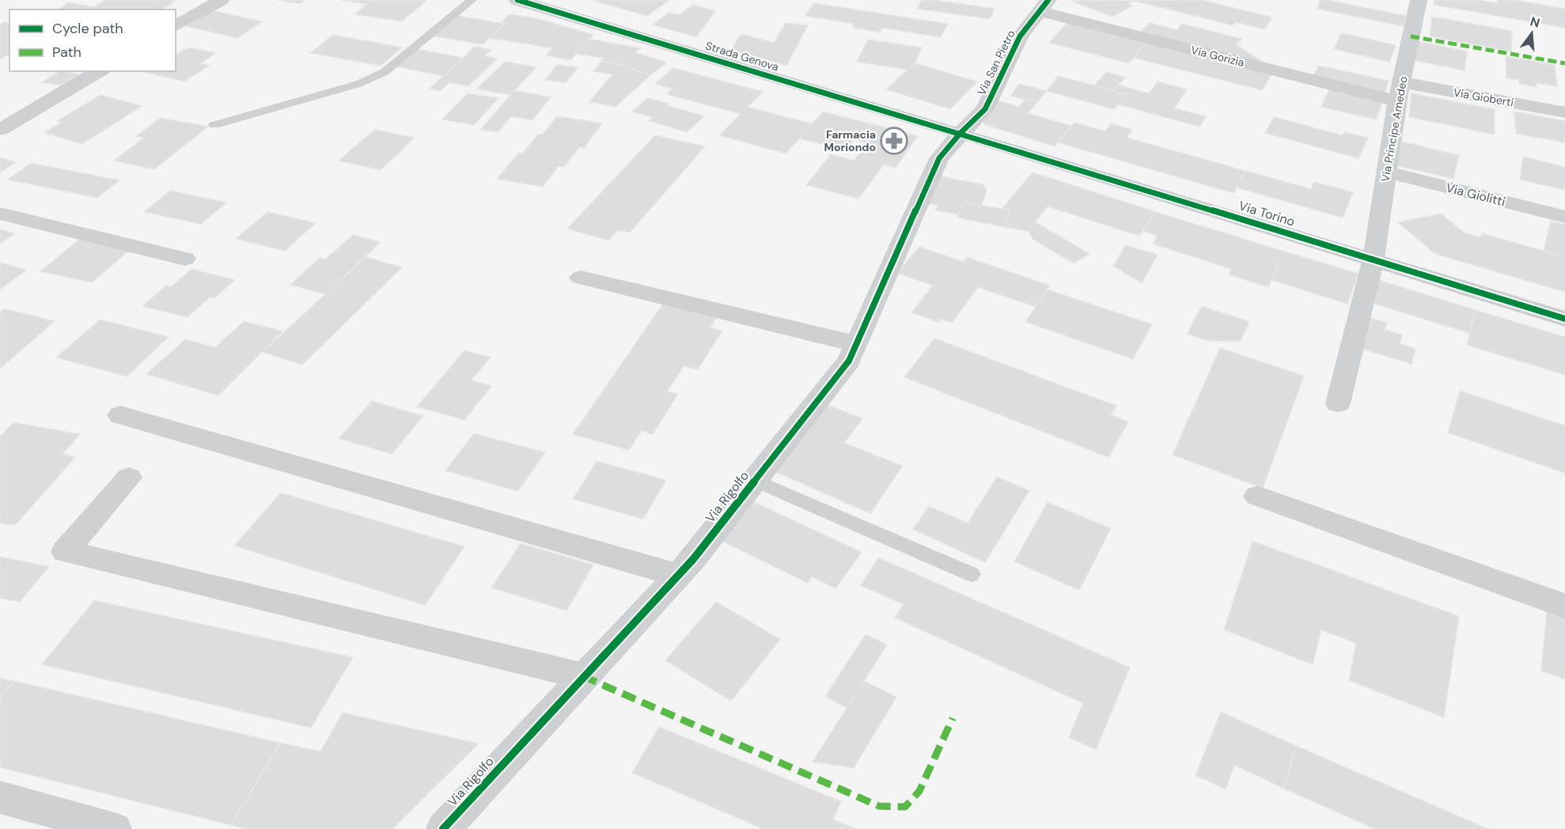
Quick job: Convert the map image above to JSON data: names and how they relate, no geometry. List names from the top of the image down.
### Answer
{
  "streets": {
    "main road": ["Strada Genova", "Via Torino"],
    "street": [
      "Via Gorizia",
      "Via San Pietro",
      "Via Gioberti",
      "Via Principe Amedeo",
      "Via Giolitti",
      "Via Rigolfo"
    ]
  },
  "crossings": [
    ["Strada Genova", "Via San Pietro"],
    ["Strada Genova", "Via Torino"],
    ["Strada Genova", "Via Rigolfo"],
    ["Via Gorizia", "Via San Pietro"],
    ["Via Gorizia", "Via Gioberti"],
    ["Via Gorizia", "Via Principe Amedeo"],
    ["Via San Pietro", "Via Torino"],
    ["Via San Pietro", "Via Rigolfo"],
    ["Via Gioberti", "Via Principe Amedeo"],
    ["Via Principe Amedeo", "Via Giolitti"],
    ["Via Principe Amedeo", "Via Torino"],
    ["Via Torino", "Via Rigolfo"]
  ],
  "places": {
    "pharmacy": ["Farmacia Moriondo"]
  },
  "legend": ["Cycle path", "Path"],
  "north": "top"
}
